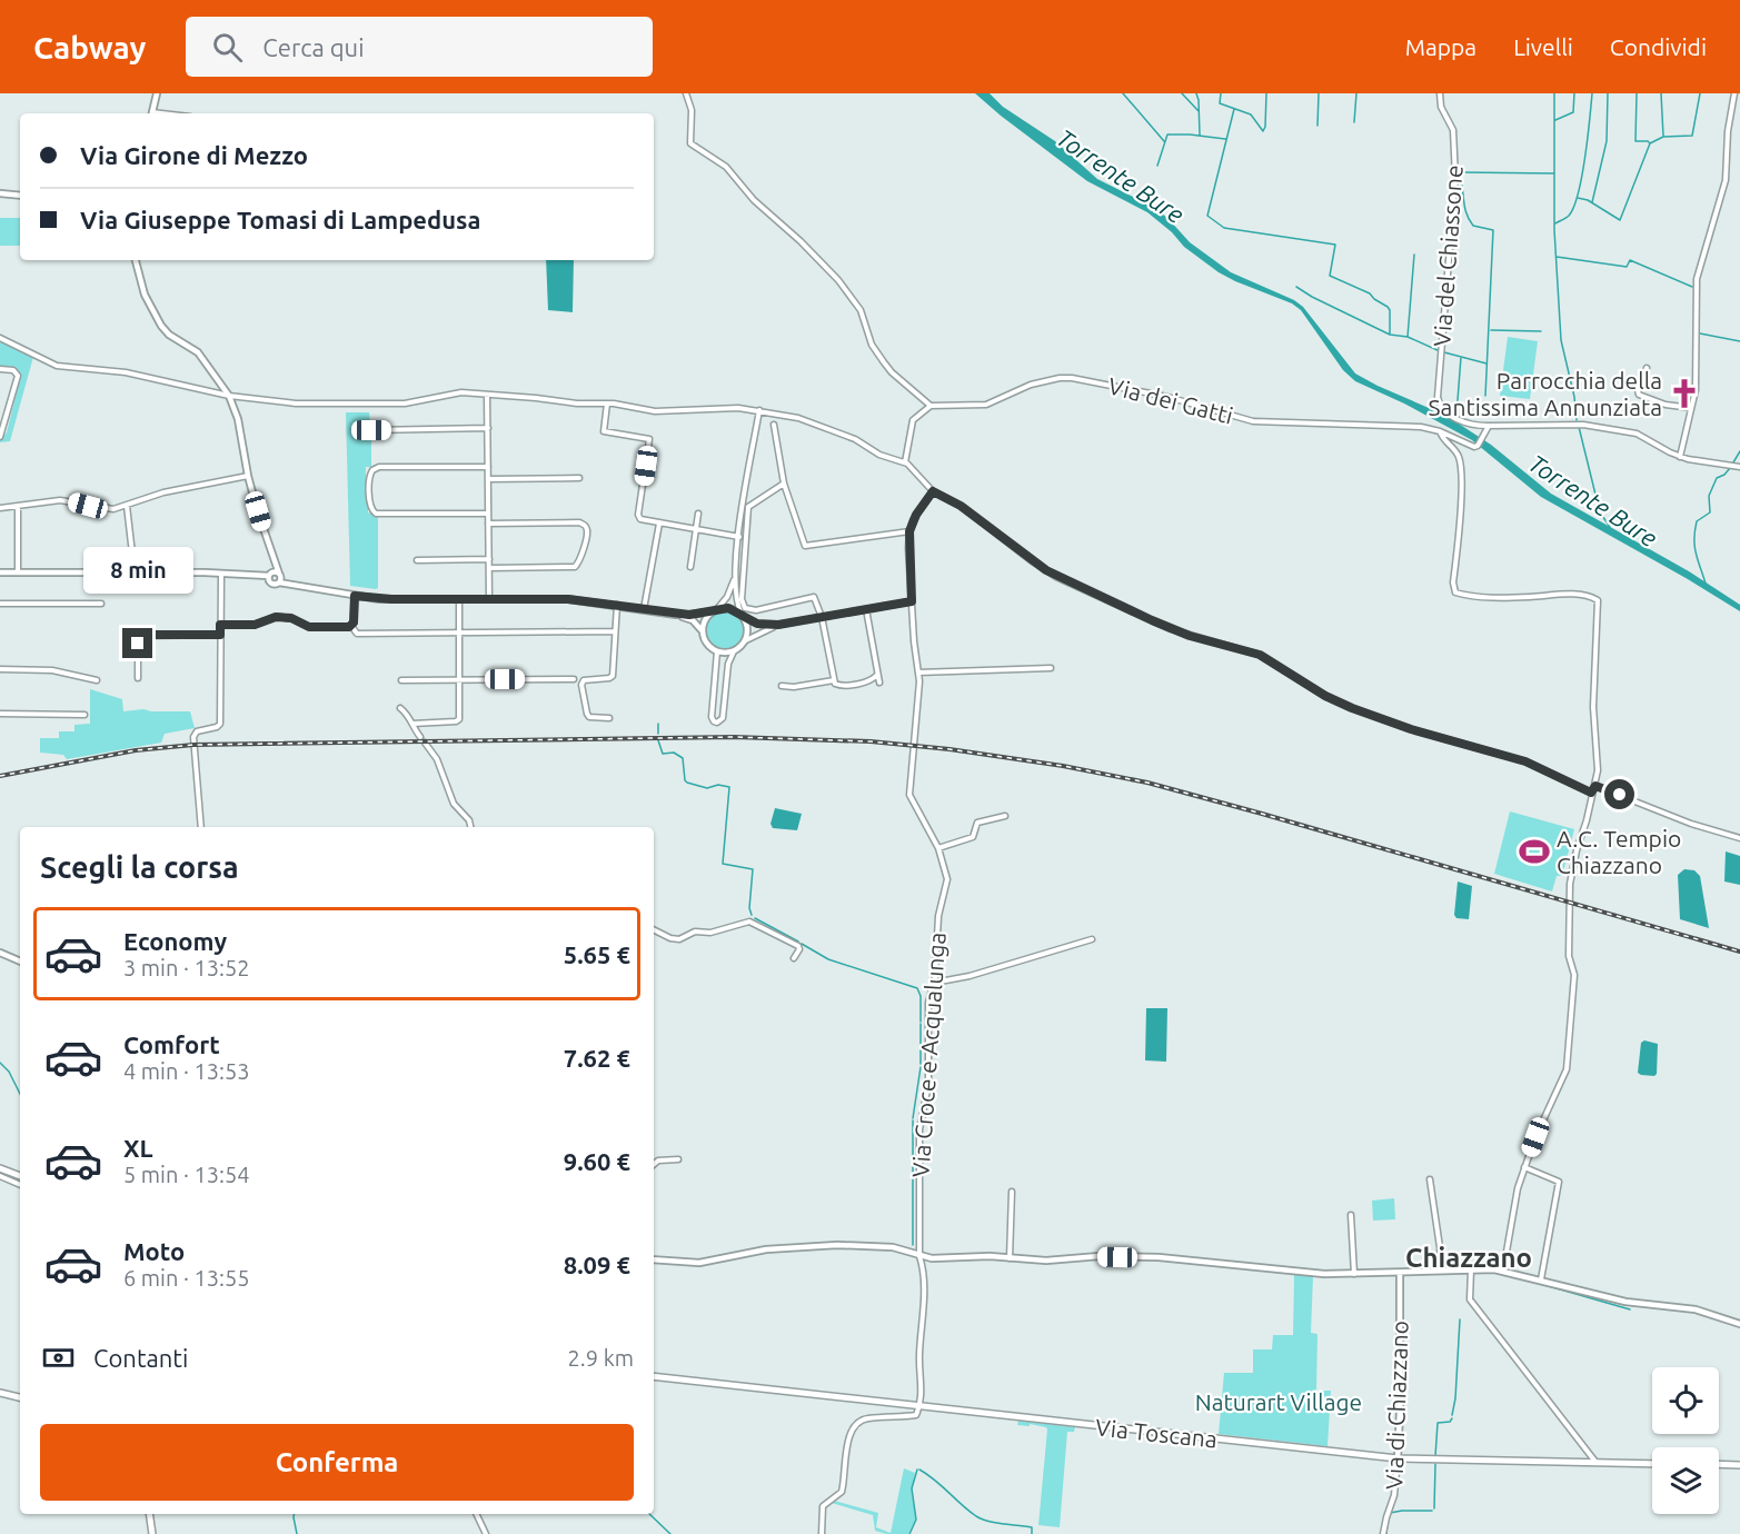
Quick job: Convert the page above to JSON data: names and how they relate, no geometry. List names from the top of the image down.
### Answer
{
  "streets": {
    "main road": ["Via Toscana"],
    "street": [
      "Via del Chiassone",
      "Via dei Gatti",
      "Via Croce e Acqualunga",
      "Via di Chiazzano"
    ]
  },
  "crossings": [
    ["Via del Chiassone", "Via dei Gatti"],
    ["Via Croce e Acqualunga", "Via Toscana"],
    ["Via di Chiazzano", "Via Toscana"]
  ],
  "districts": ["Chiazzano"],
  "water": ["Torrente Bure"],
  "parks": ["Naturart Village"],
  "places": {
    "church": ["Parrocchia della Santissima Annunziata"],
    "sports": ["A.C. Tempio Chiazzano"]
  },
  "page": {
    "header": "Cabway",
    "search": "Cerca qui",
    "nav": ["Mappa", "Livelli", "Condividi"],
    "banner": ["Via Girone di Mezzo", "Via Giuseppe Tomasi di Lampedusa"],
    "bubble": "8 min",
    "heading": "Scegli la corsa",
    "list": [
      {
        "name": "Economy",
        "note": "3 min · 13:52",
        "value": "5.65 €"
      },
      {
        "name": "Comfort",
        "note": "4 min · 13:53",
        "value": "7.62 €"
      },
      {
        "name": "XL",
        "note": "5 min · 13:54",
        "value": "9.60 €"
      },
      {
        "name": "Moto",
        "note": "6 min · 13:55",
        "value": "8.09 €"
      }
    ],
    "pay": ["Contanti", "2.9 km"],
    "buttons": "Conferma"
  }
}
